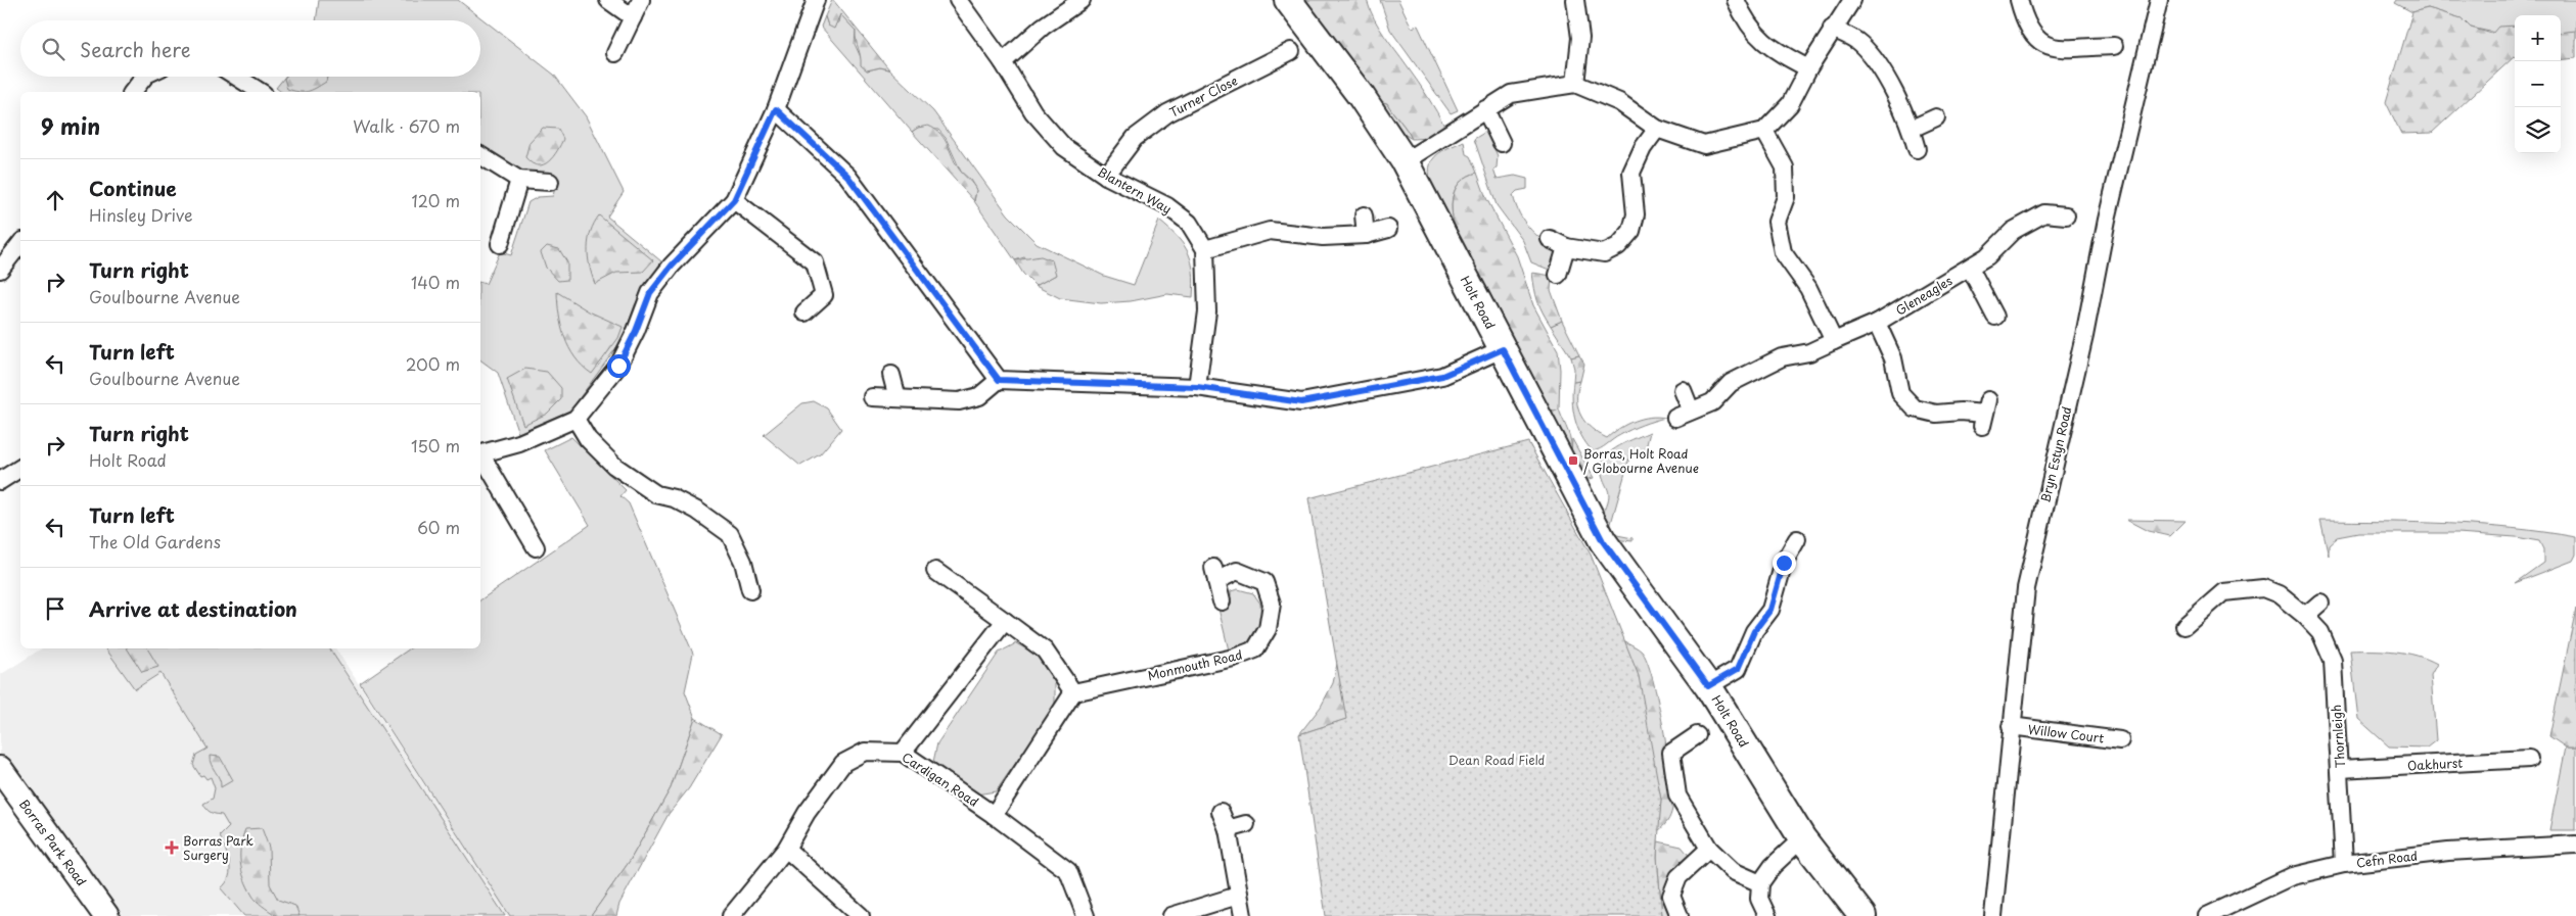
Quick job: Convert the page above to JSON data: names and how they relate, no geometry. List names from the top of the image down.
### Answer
{
  "streets": {
    "main road": ["Holt Road"],
    "street": [
      "Turner Close",
      "Blantern Way",
      "Gleneagles",
      "Bryn Estyn Road",
      "Monmouth Road",
      "Willow Court",
      "Thornleigh",
      "Oakhurst",
      "Cardigan Road",
      "Borras Park Road",
      "Cefn Road"
    ]
  },
  "crossings": [
    ["Turner Close", "Blantern Way"],
    ["Bryn Estyn Road", "Willow Court"],
    ["Thornleigh", "Oakhurst"],
    ["Thornleigh", "Cefn Road"]
  ],
  "parks": ["Dean Road Field"],
  "places": {
    "transit": ["Borras, Holt Road / Globourne Avenue"],
    "health": ["Borras Park Surgery"]
  },
  "page": {
    "map_buttons": ["+", "−"],
    "search": "Search here",
    "heading": ["9 min", "Walk · 670 m"],
    "list": [
      ["Continue", "Hinsley Drive", "120 m"],
      ["Turn right", "Goulbourne Avenue", "140 m"],
      ["Turn left", "Goulbourne Avenue", "200 m"],
      ["Turn right", "Holt Road", "150 m"],
      ["Turn left", "The Old Gardens", "60 m"],
      "Arrive at destination"
    ]
  }
}
